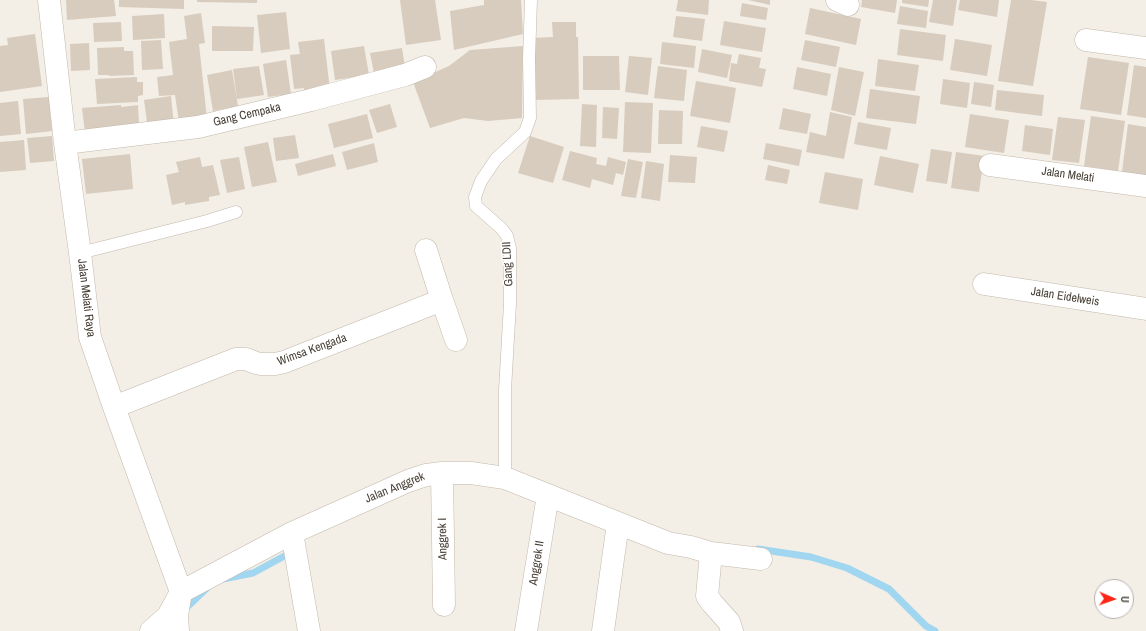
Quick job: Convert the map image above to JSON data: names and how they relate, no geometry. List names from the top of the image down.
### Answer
{
  "streets": {
    "street": [
      "Gang Cempaka",
      "Jalan Melati",
      "Jalan Eidelweis",
      "Jalan Melati Raya",
      "Wimsa Kengada",
      "Jalan Anggrek",
      "Anggrek I",
      "Anggrek II"
    ],
    "lane": ["Gang LDII"]
  },
  "crossings": [
    ["Gang Cempaka", "Jalan Melati Raya"],
    ["Gang LDII", "Jalan Anggrek"],
    ["Jalan Melati Raya", "Wimsa Kengada"],
    ["Jalan Melati Raya", "Jalan Anggrek"],
    ["Jalan Anggrek", "Anggrek I"],
    ["Jalan Anggrek", "Anggrek II"]
  ],
  "north": "right"
}
